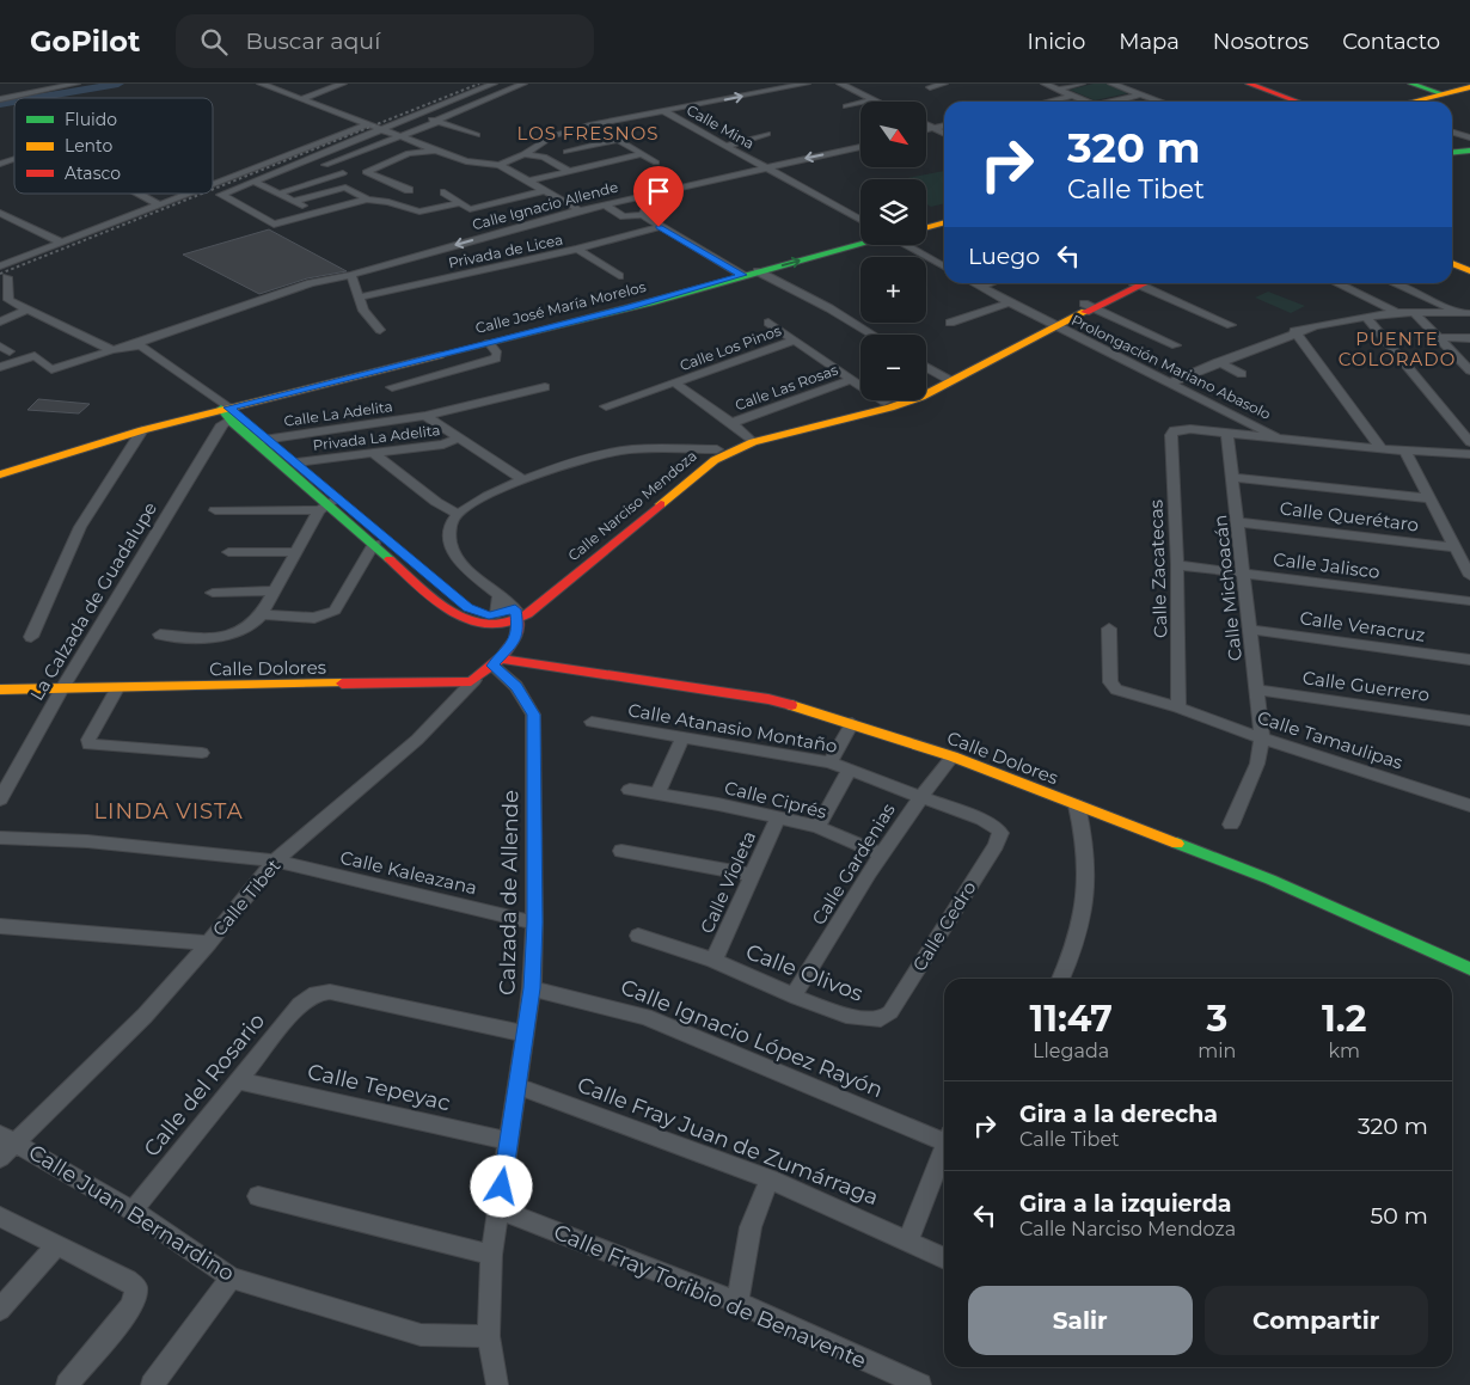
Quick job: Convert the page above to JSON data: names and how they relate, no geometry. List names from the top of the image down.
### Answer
{
  "streets": {
    "street": [
      "Calle Mina",
      "Calle Ignacio Allende",
      "Privada de Licea",
      "Calle José María Morelos",
      "Calle Los Pinos",
      "Prolongación Mariano Abasolo",
      "Calle Las Rosas",
      "Calle La Adelita",
      "Privada La Adelita",
      "Calle Narciso Mendoza",
      "Calle Querétaro",
      "Calle Jalisco",
      "Calle Zacatecas",
      "Calle Michoacán",
      "La Calzada de Guadalupe",
      "Calle Veracruz",
      "Calle Dolores",
      "Calle Guerrero",
      "Calle Atanasio Montaño",
      "Calle Tamaulipas",
      "Calle Ciprés",
      "Calle Gardenias",
      "Calle Kaleazana",
      "Calle Violeta",
      "Calzada de Allende",
      "Calle Tibet",
      "Calle Cedro",
      "Calle Olivos",
      "Calle Ignacio López Rayón",
      "Calle del Rosario",
      "Calle Tepeyac",
      "Calle Fray Juan de Zumárraga",
      "Calle Juan Bernardino",
      "Calle Fray Toribio de Benavente"
    ]
  },
  "crossings": [
    ["Calle Mina", "Calle Ignacio Allende"],
    ["Calle José María Morelos", "Calle Narciso Mendoza"],
    ["Calle José María Morelos", "La Calzada de Guadalupe"],
    ["Prolongación Mariano Abasolo", "Calle Narciso Mendoza"],
    ["Calle La Adelita", "Privada La Adelita"],
    ["Calle La Adelita", "Calle Narciso Mendoza"],
    ["Privada La Adelita", "Calle Narciso Mendoza"],
    ["Calle Narciso Mendoza", "La Calzada de Guadalupe"],
    ["Calle Narciso Mendoza", "Calle Tibet"],
    ["Calle Querétaro", "Calle Michoacán"],
    ["Calle Jalisco", "Calle Zacatecas"],
    ["Calle Jalisco", "Calle Michoacán"],
    ["Calle Zacatecas", "Calle Michoacán"],
    ["Calle Zacatecas", "Calle Tamaulipas"],
    ["Calle Michoacán", "Calle Veracruz"],
    ["Calle Michoacán", "Calle Guerrero"],
    ["Calle Michoacán", "Calle Tamaulipas"],
    ["La Calzada de Guadalupe", "Calle Dolores"],
    ["Calle Dolores", "Calle Gardenias"],
    ["Calle Dolores", "Calzada de Allende"],
    ["Calle Dolores", "Calle Tibet"],
    ["Calle Atanasio Montaño", "Calle Gardenias"],
    ["Calle Atanasio Montaño", "Calle Cedro"],
    ["Calle Ciprés", "Calle Gardenias"],
    ["Calle Ciprés", "Calle Violeta"],
    ["Calle Gardenias", "Calle Olivos"],
    ["Calle Kaleazana", "Calzada de Allende"],
    ["Calle Kaleazana", "Calle Tibet"],
    ["Calle Violeta", "Calle Olivos"],
    ["Calzada de Allende", "Calle Tibet"],
    ["Calzada de Allende", "Calle Ignacio López Rayón"],
    ["Calzada de Allende", "Calle del Rosario"],
    ["Calzada de Allende", "Calle Tepeyac"],
    ["Calzada de Allende", "Calle Fray Juan de Zumárraga"],
    ["Calzada de Allende", "Calle Juan Bernardino"],
    ["Calzada de Allende", "Calle Fray Toribio de Benavente"],
    ["Calle Tibet", "Calle Juan Bernardino"],
    ["Calle Cedro", "Calle Olivos"],
    ["Calle del Rosario", "Calle Tepeyac"],
    ["Calle del Rosario", "Calle Juan Bernardino"]
  ],
  "districts": ["LOS FRESNOS", "PUENTE COLORADO", "LINDA VISTA"],
  "legend": ["Fluido", "Lento", "Atasco"],
  "north": "bottom right",
  "page": {
    "header": "GoPilot",
    "search": "Buscar aquí",
    "nav": [
      "Inicio",
      "Mapa",
      "Nosotros",
      "Contacto"
    ],
    "map_buttons": ["+", "−"],
    "turn": ["320 m", "Calle Tibet"],
    "then": "Luego",
    "eta": [
      "11:47",
      "Llegada",
      "3",
      "min",
      "1.2",
      "km"
    ],
    "list": [
      {
        "name": "Gira a la derecha",
        "note": "Calle Tibet",
        "value": "320 m"
      },
      {
        "name": "Gira a la izquierda",
        "note": "Calle Narciso Mendoza",
        "value": "50 m"
      }
    ],
    "buttons": ["Salir", "Compartir"]
  }
}
